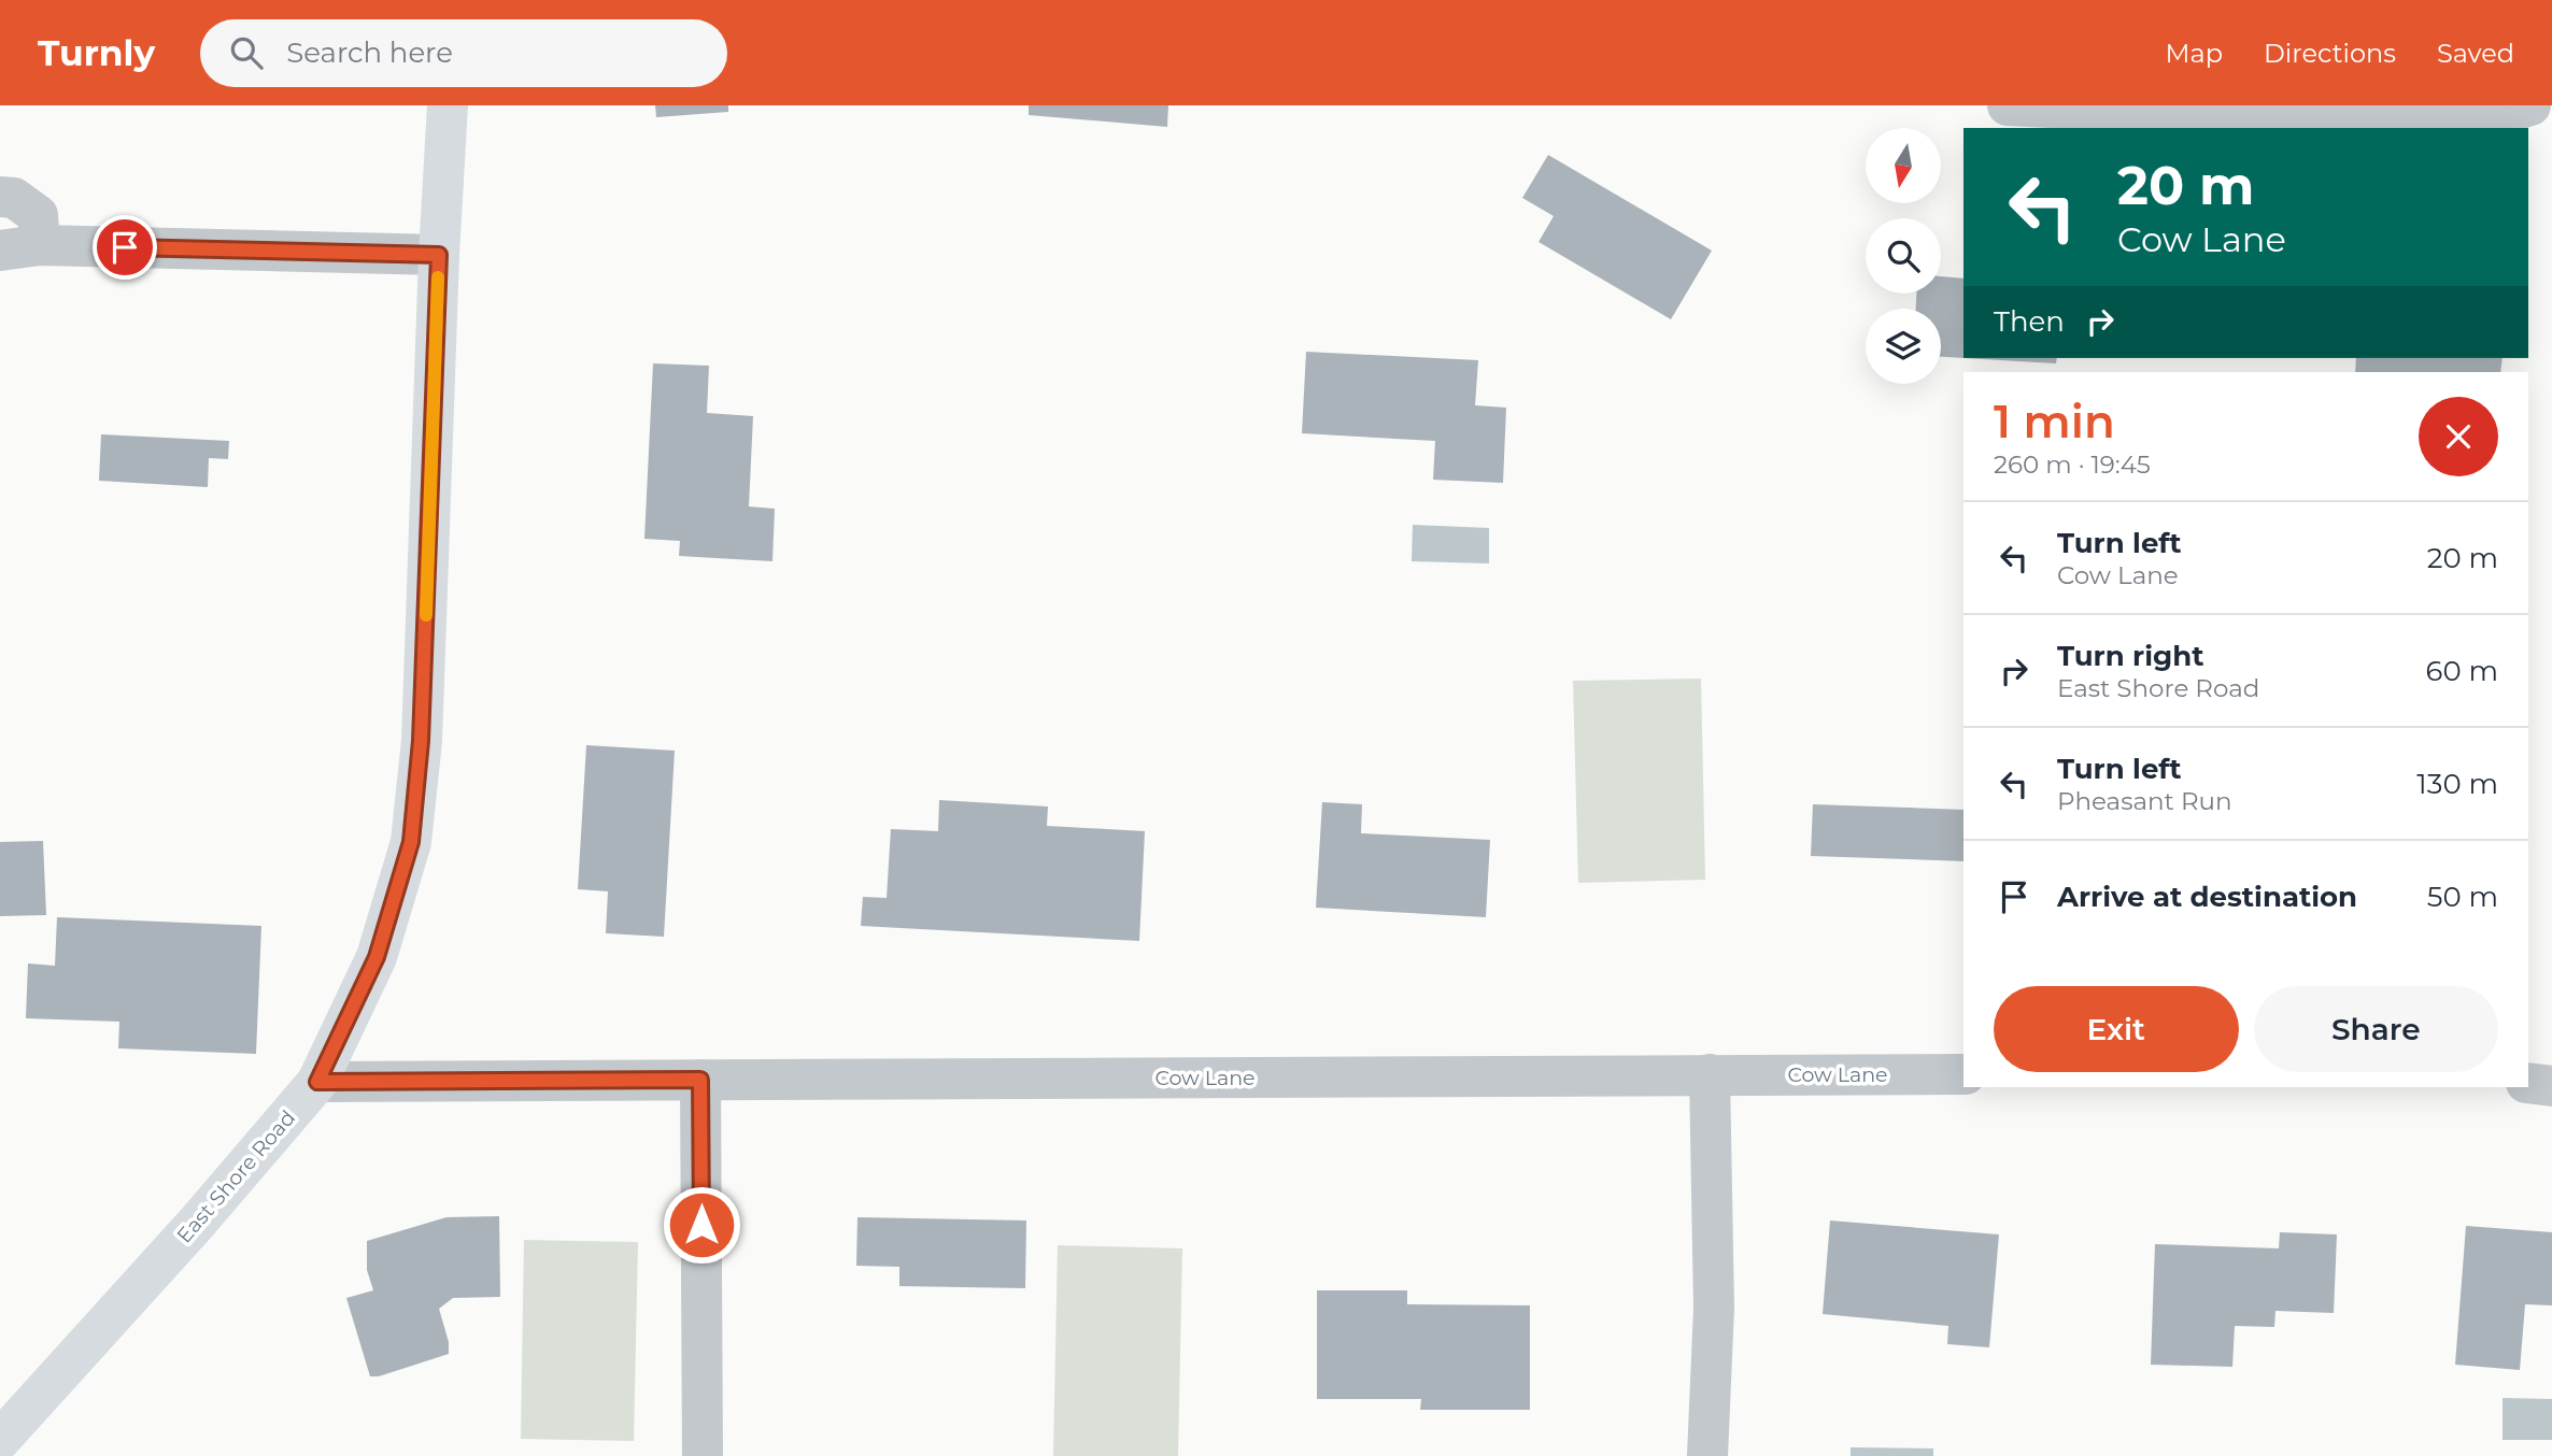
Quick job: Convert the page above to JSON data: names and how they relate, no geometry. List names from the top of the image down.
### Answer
{
  "streets": {
    "main road": ["East Shore Road"],
    "street": ["Cow Lane"]
  },
  "crossings": [
    ["Cow Lane", "East Shore Road"]
  ],
  "north": "bottom",
  "page": {
    "header": "Turnly",
    "search": "Search here",
    "nav": ["Map", "Directions", "Saved"],
    "turn": ["20 m", "Cow Lane"],
    "then": "Then",
    "heading": ["1 min", "260 m · 19:45"],
    "list": [
      {
        "name": "Turn left",
        "note": "Cow Lane",
        "value": "20 m"
      },
      {
        "name": "Turn right",
        "note": "East Shore Road",
        "value": "60 m"
      },
      {
        "name": "Turn left",
        "note": "Pheasant Run",
        "value": "130 m"
      },
      {
        "name": "Arrive at destination",
        "value": "50 m"
      }
    ],
    "buttons": ["Exit", "Share"]
  }
}
